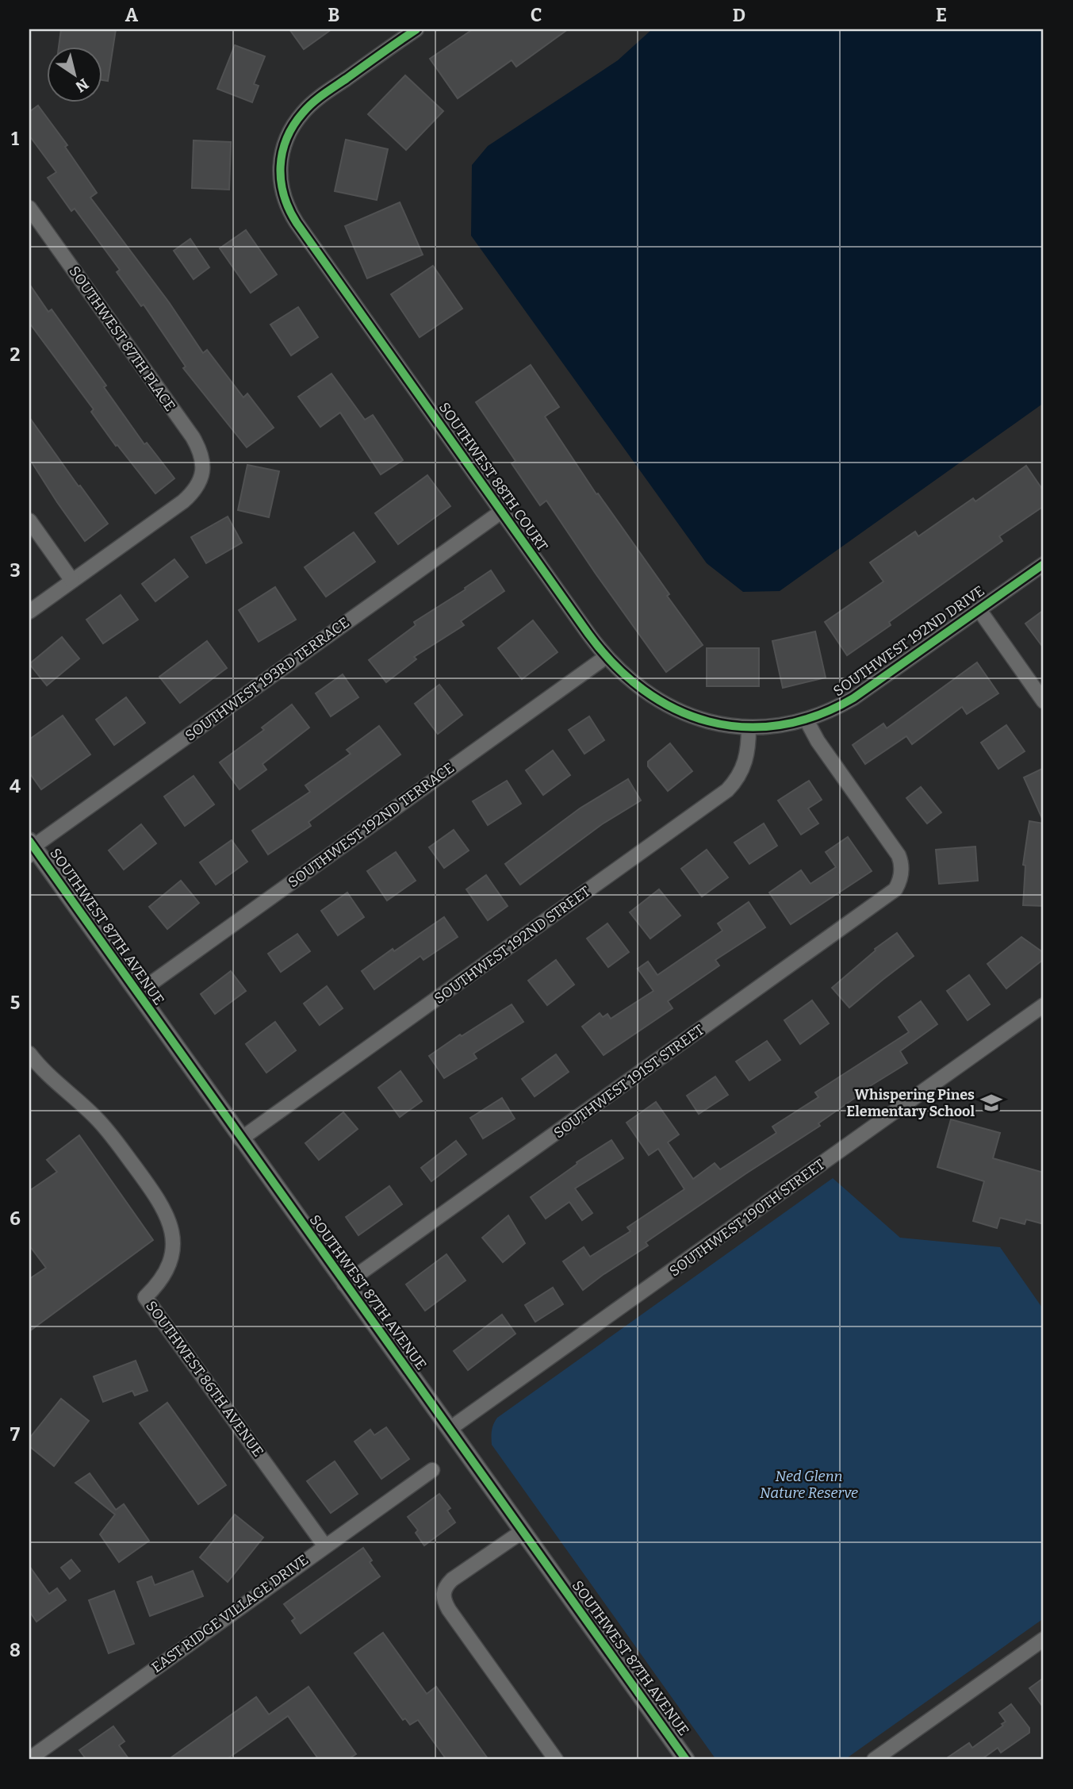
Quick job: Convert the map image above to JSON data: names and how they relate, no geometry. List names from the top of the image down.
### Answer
{
  "streets": {
    "street": [
      "SOUTHWEST 87TH PLACE",
      "SOUTHWEST 88TH COURT",
      "SOUTHWEST 192ND DRIVE",
      "SOUTHWEST 193RD TERRACE",
      "SOUTHWEST 192ND TERRACE",
      "SOUTHWEST 87TH AVENUE",
      "SOUTHWEST 192ND STREET",
      "SOUTHWEST 191ST STREET",
      "SOUTHWEST 190TH STREET",
      "SOUTHWEST 86TH AVENUE",
      "EAST RIDGE VILLAGE DRIVE"
    ]
  },
  "crossings": [
    ["SOUTHWEST 88TH COURT", "SOUTHWEST 192ND DRIVE"],
    ["SOUTHWEST 88TH COURT", "SOUTHWEST 193RD TERRACE"],
    ["SOUTHWEST 88TH COURT", "SOUTHWEST 192ND TERRACE"],
    ["SOUTHWEST 88TH COURT", "SOUTHWEST 192ND STREET"],
    ["SOUTHWEST 192ND DRIVE", "SOUTHWEST 192ND STREET"],
    ["SOUTHWEST 192ND DRIVE", "SOUTHWEST 191ST STREET"],
    ["SOUTHWEST 193RD TERRACE", "SOUTHWEST 87TH AVENUE"],
    ["SOUTHWEST 192ND TERRACE", "SOUTHWEST 87TH AVENUE"],
    ["SOUTHWEST 87TH AVENUE", "SOUTHWEST 192ND STREET"],
    ["SOUTHWEST 87TH AVENUE", "SOUTHWEST 191ST STREET"],
    ["SOUTHWEST 87TH AVENUE", "SOUTHWEST 190TH STREET"],
    ["SOUTHWEST 86TH AVENUE", "EAST RIDGE VILLAGE DRIVE"]
  ],
  "parks": ["Ned Glenn Nature Reserve"],
  "places": {
    "school or university": ["Whispering Pines Elementary School"]
  },
  "north": "bottom right",
  "grid": {
    "columns": [
      "A",
      "B",
      "C",
      "D",
      "E"
    ],
    "rows": [
      "1",
      "2",
      "3",
      "4",
      "5",
      "6",
      "7",
      "8"
    ]
  }
}
